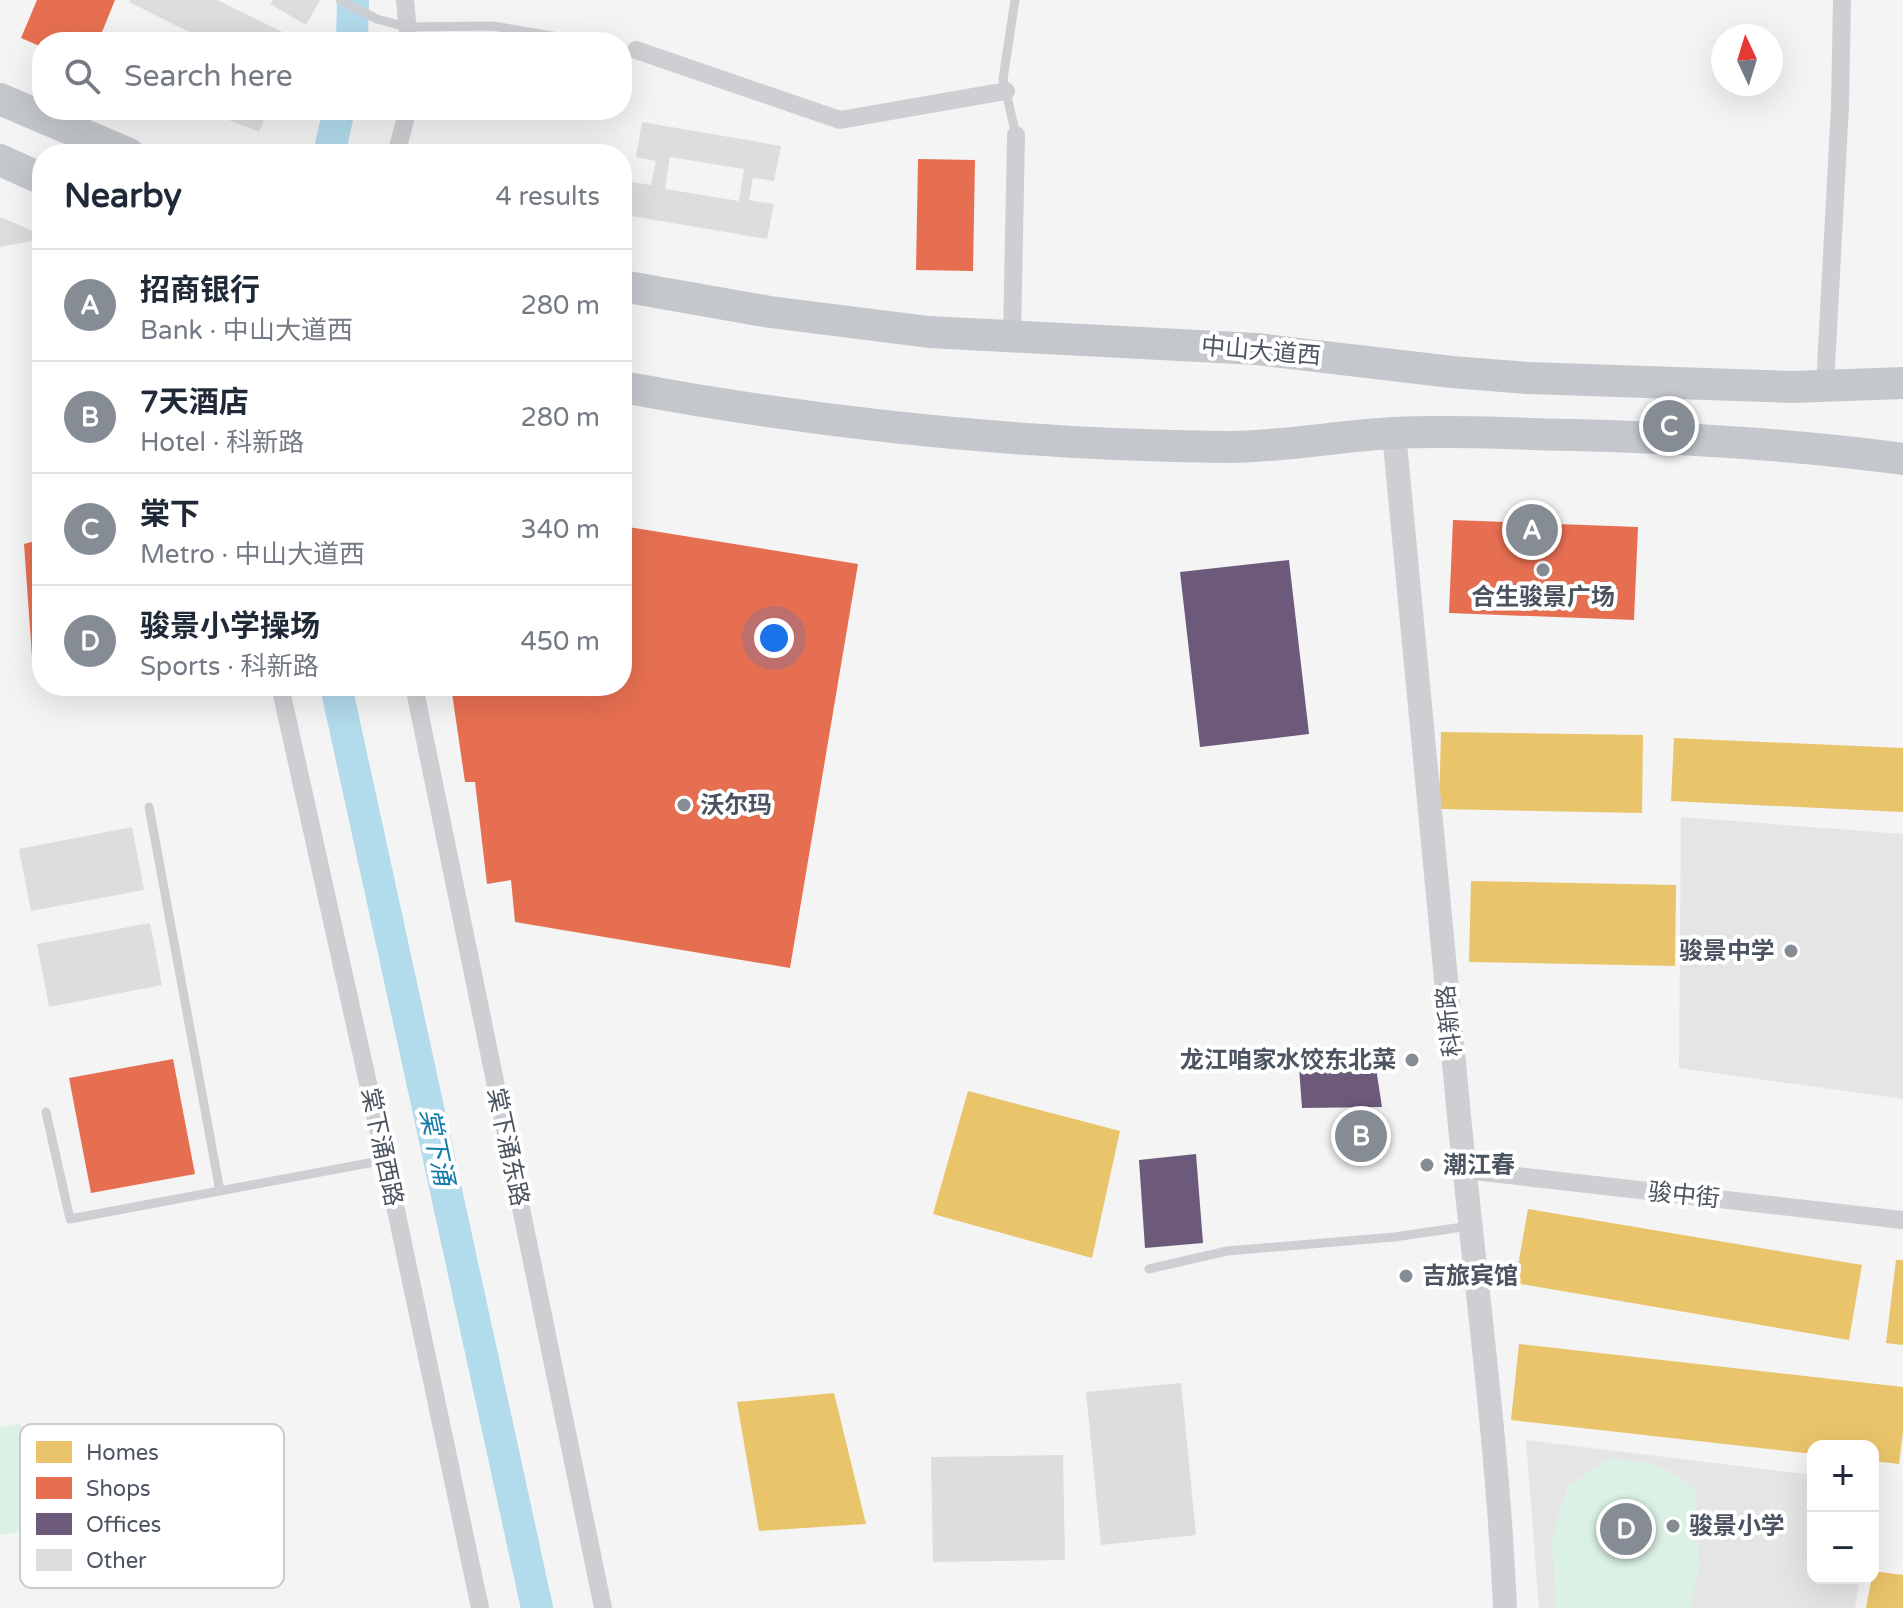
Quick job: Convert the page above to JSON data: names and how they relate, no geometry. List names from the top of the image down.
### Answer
{
  "streets": {
    "highway": ["中山大道西"],
    "street": [
      "科新路",
      "棠下涌西路",
      "棠下涌东路",
      "骏中街"
    ]
  },
  "crossings": [
    ["科新路", "骏中街"]
  ],
  "water": ["棠下涌"],
  "places": [
    "合生骏景广场",
    "沃尔玛",
    "骏景中学",
    "龙江咱家水饺东北菜",
    "潮江春",
    "吉旅宾馆",
    "骏景小学"
  ],
  "legend": [
    "Homes",
    "Shops",
    "Offices",
    "Other"
  ],
  "north": "top",
  "page": {
    "search": "Search here",
    "heading": ["Nearby", "4 results"],
    "list": [
      {
        "mark": "A",
        "name": "招商银行",
        "note": "Bank · 中山大道西",
        "value": "280 m"
      },
      {
        "mark": "B",
        "name": "7天酒店",
        "note": "Hotel · 科新路",
        "value": "280 m"
      },
      {
        "mark": "C",
        "name": "棠下",
        "note": "Metro · 中山大道西",
        "value": "340 m"
      },
      {
        "mark": "D",
        "name": "骏景小学操场",
        "note": "Sports · 科新路",
        "value": "450 m"
      }
    ],
    "pins": [
      "C",
      "A",
      "B",
      "D"
    ],
    "map_buttons": ["+", "−"]
  }
}
